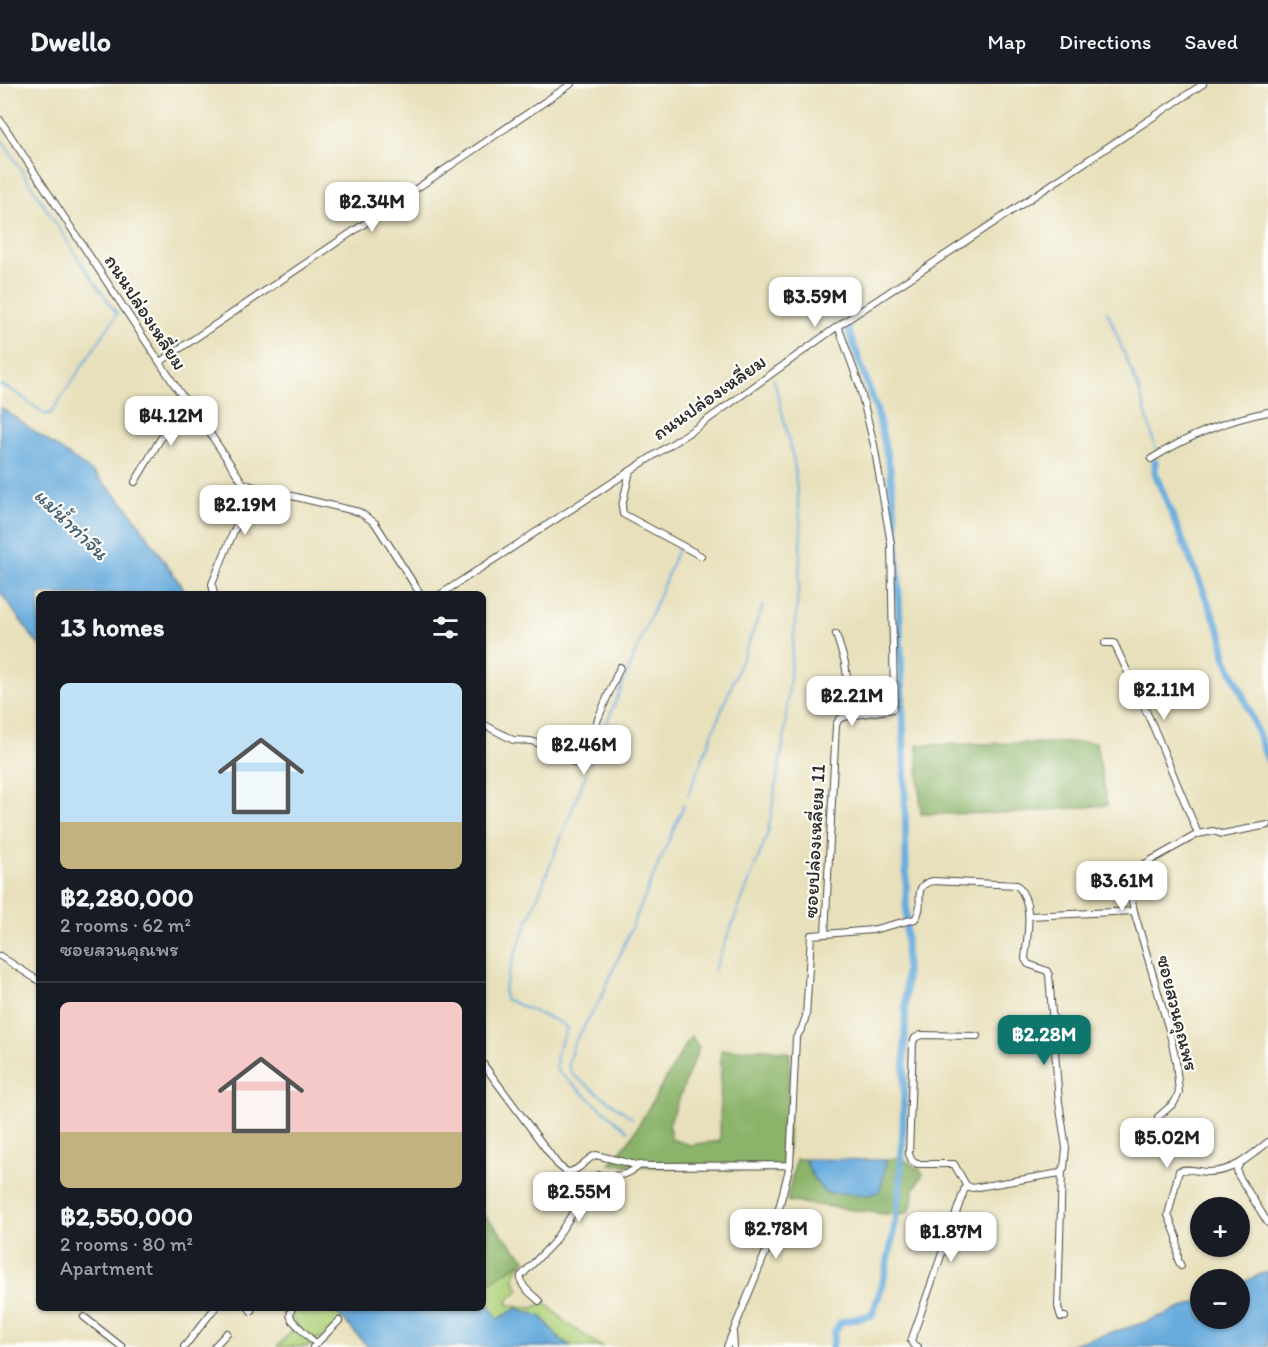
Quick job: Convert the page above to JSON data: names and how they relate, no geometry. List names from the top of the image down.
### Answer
{
  "streets": {
    "street": ["ถนนปล่องเหลี่ยม", "ซอยปล่องเหลี่ยม 11", "ซอยสวนคุณพร"]
  },
  "water": ["แม่น้ำท่าจีน"],
  "page": {
    "header": "Dwello",
    "nav": ["Map", "Directions", "Saved"],
    "price": [
      "฿2.34M",
      "฿3.59M",
      "฿4.12M",
      "฿2.19M",
      "฿2.11M",
      "฿2.21M",
      "฿2.46M",
      "฿3.61M",
      "฿2.28M",
      "฿5.02M",
      "฿2.55M",
      "฿2.78M",
      "฿1.87M"
    ],
    "heading": "13 homes",
    "list": [
      {
        "name": "฿2,280,000",
        "note": "2 rooms · 62 m² · ซอยสวนคุณพร"
      },
      {
        "name": "฿2,550,000",
        "note": "2 rooms · 80 m² · Apartment"
      }
    ],
    "map_buttons": ["+", "−"]
  }
}
